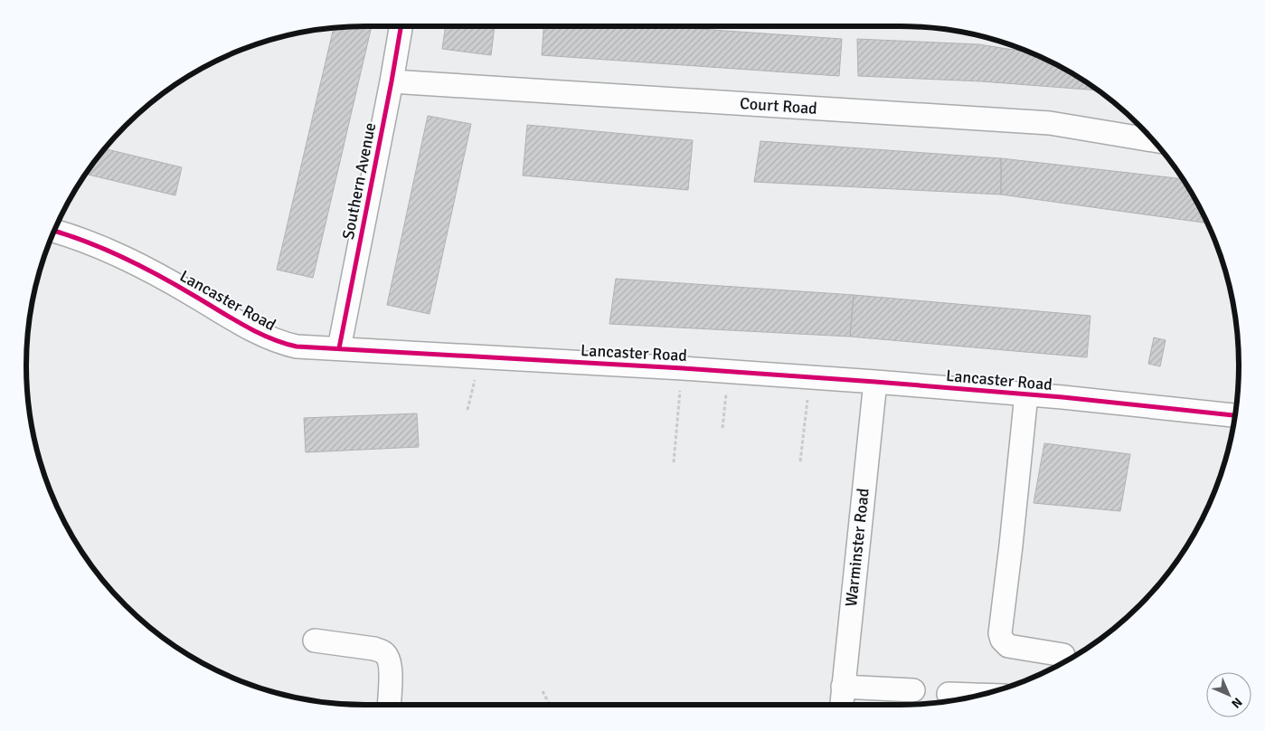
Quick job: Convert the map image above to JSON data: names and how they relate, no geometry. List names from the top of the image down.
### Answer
{
  "streets": {
    "street": [
      "Court Road",
      "Southern Avenue",
      "Lancaster Road",
      "Warminster Road"
    ]
  },
  "crossings": [
    ["Court Road", "Southern Avenue"],
    ["Southern Avenue", "Lancaster Road"],
    ["Lancaster Road", "Warminster Road"]
  ],
  "north": "bottom right"
}
